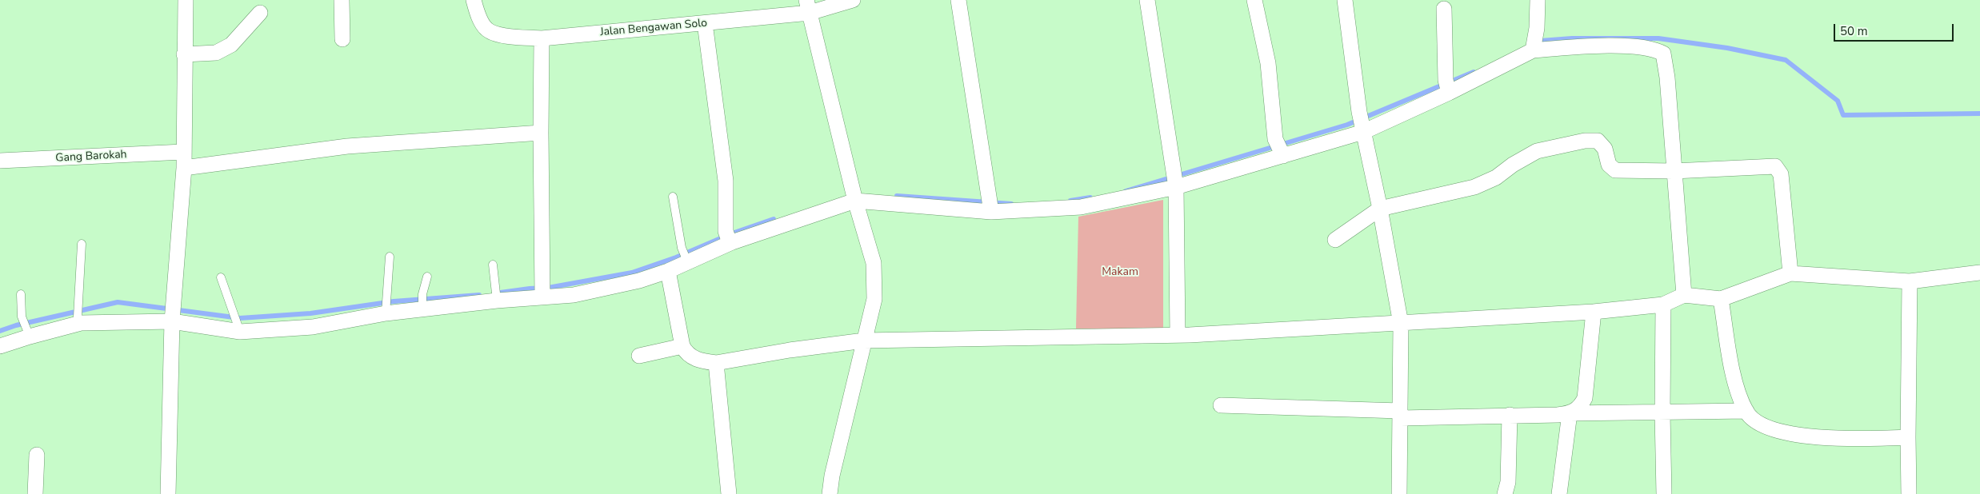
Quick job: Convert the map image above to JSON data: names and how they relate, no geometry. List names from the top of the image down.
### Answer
{
  "streets": {
    "street": ["Jalan Bengawan Solo", "Gang Barokah"]
  },
  "parks": ["Makam"],
  "scale_bar": "50 m"
}
